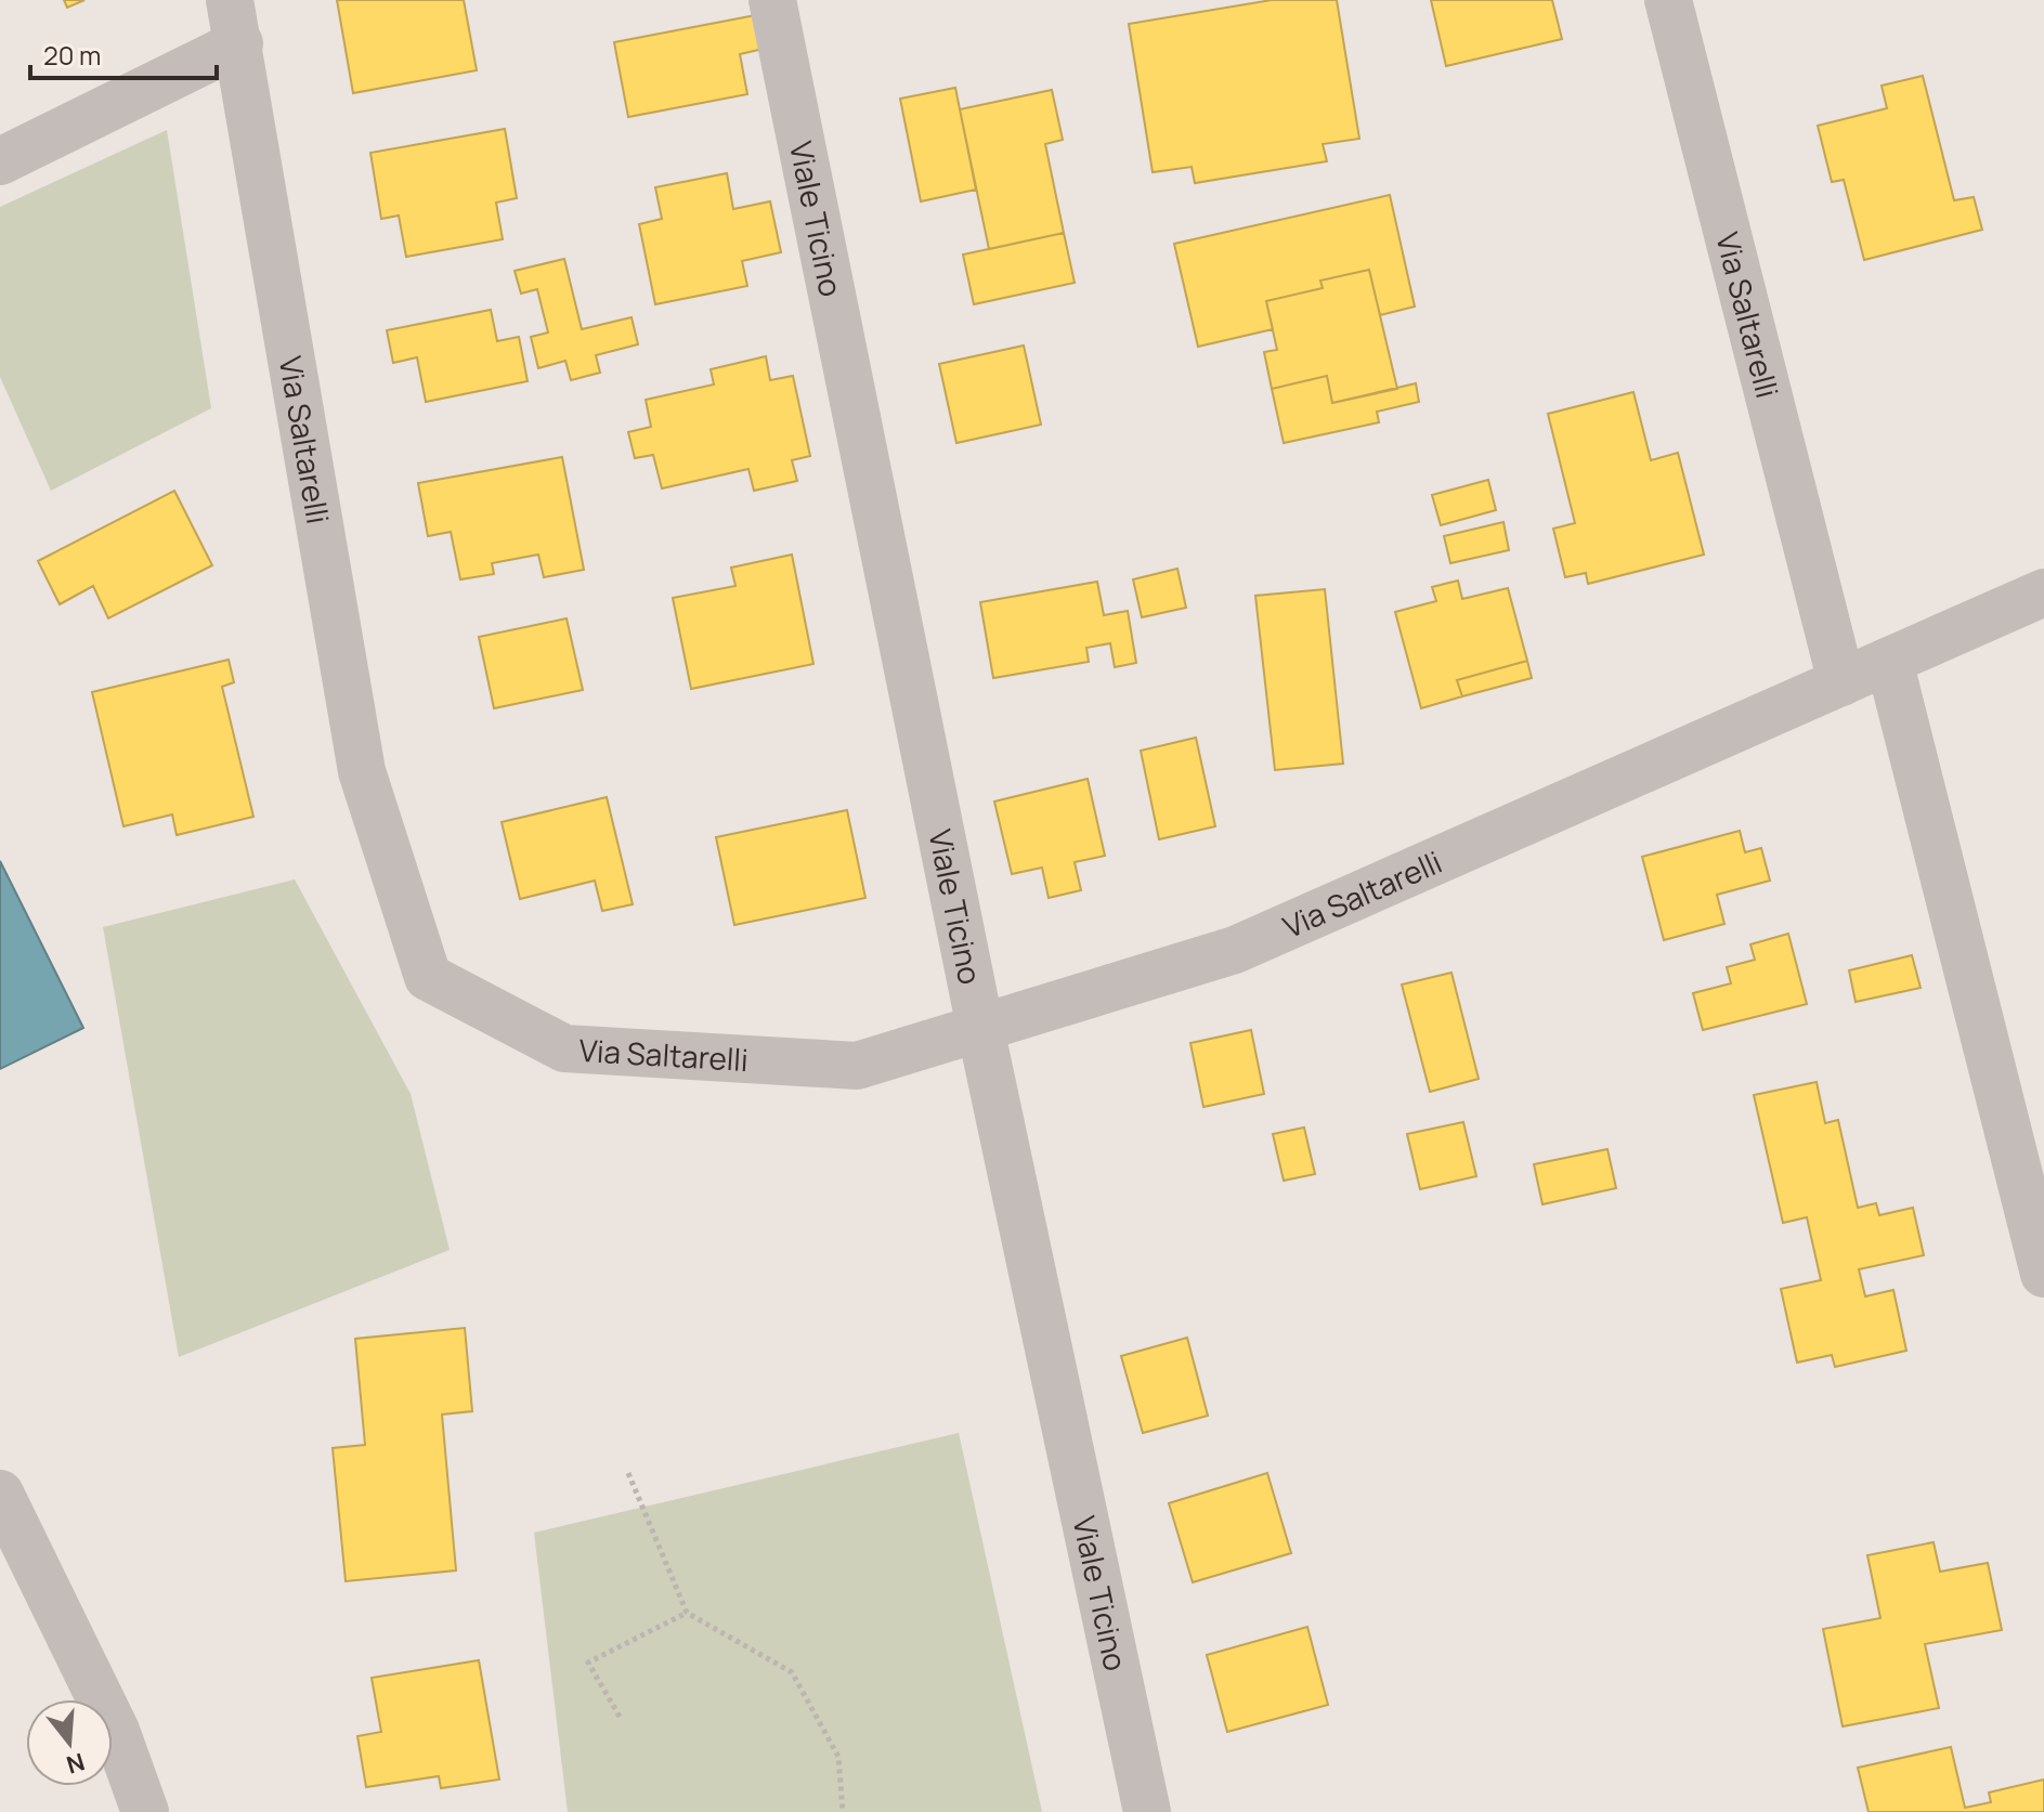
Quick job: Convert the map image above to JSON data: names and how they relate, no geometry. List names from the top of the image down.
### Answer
{
  "streets": {
    "street": ["Viale Ticino", "Via Saltarelli"]
  },
  "crossings": [
    ["Viale Ticino", "Via Saltarelli"]
  ],
  "scale_bar": "20 m",
  "north": "bottom"
}
